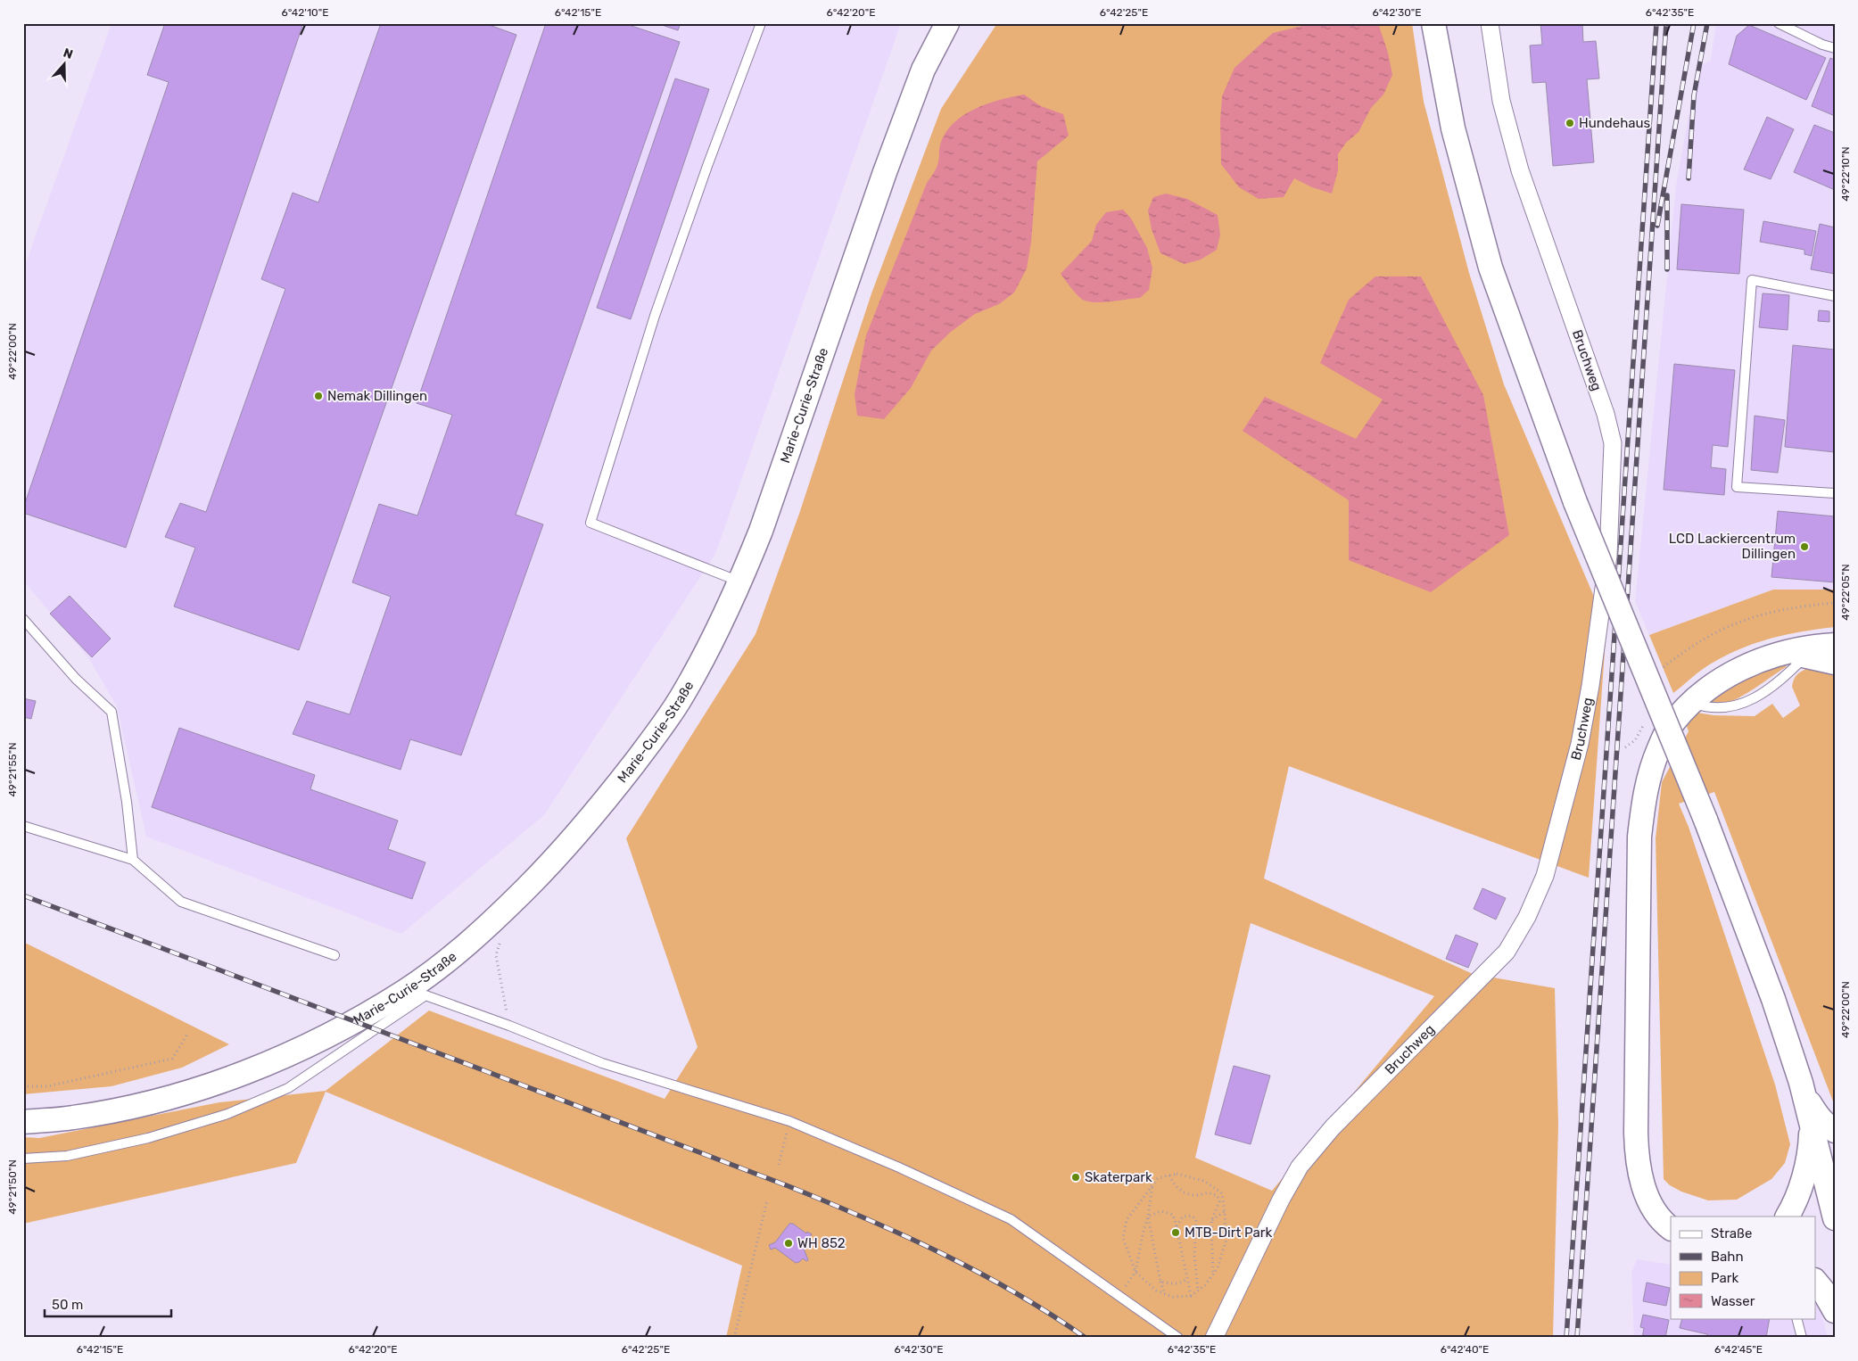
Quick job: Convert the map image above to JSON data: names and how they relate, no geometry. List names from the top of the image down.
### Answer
{
  "streets": {
    "main road": ["Marie-Curie-Straße"],
    "street": ["Bruchweg"]
  },
  "places": [
    "Hundehaus",
    "Nemak Dillingen",
    "LCD Lackiercentrum Dillingen",
    "Skaterpark",
    "MTB-Dirt Park",
    "WH 852"
  ],
  "legend": [
    "Straße",
    "Bahn",
    "Park",
    "Wasser"
  ],
  "scale_bar": "50 m",
  "north": "top",
  "coordinates": [
    "6°42'10\"E",
    "6°42'15\"E",
    "6°42'20\"E",
    "6°42'25\"E",
    "6°42'30\"E",
    "6°42'35\"E",
    "49°22'10\"N",
    "49°22'00\"N",
    "49°22'05\"N",
    "49°21'55\"N",
    "49°21'50\"N",
    "6°42'40\"E",
    "6°42'45\"E"
  ]
}
